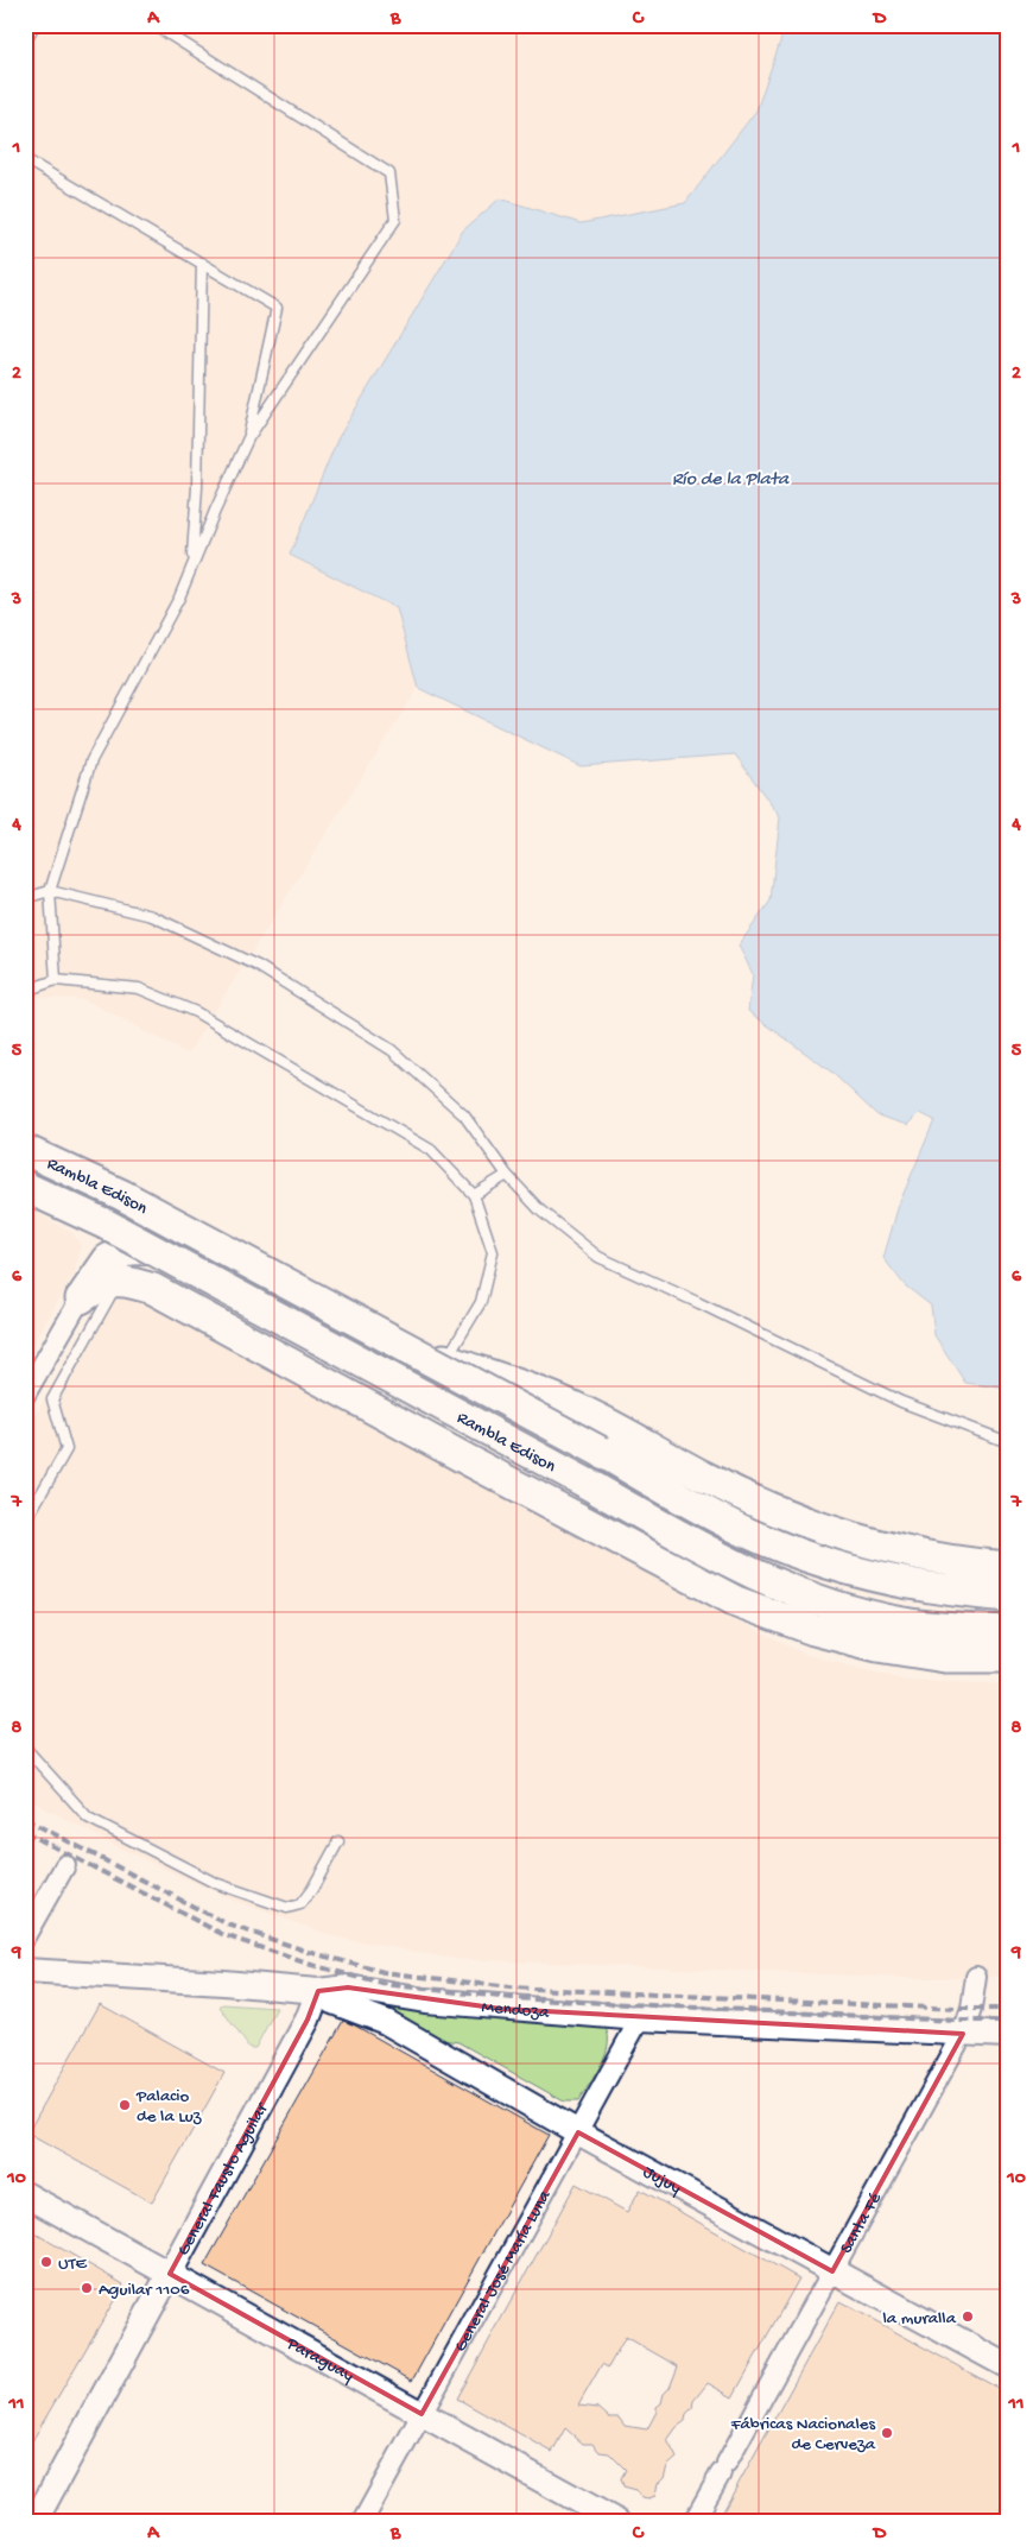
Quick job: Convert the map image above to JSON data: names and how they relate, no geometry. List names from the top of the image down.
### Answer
{
  "streets": {
    "main road": ["Rambla Edison"],
    "street": [
      "Mendoza",
      "General Fausto Aguilar",
      "Jujuy",
      "Santa Fé",
      "General José María Luna",
      "Paraguay"
    ]
  },
  "crossings": [
    ["Mendoza", "General Fausto Aguilar"],
    ["Mendoza", "Jujuy"],
    ["Mendoza", "Santa Fé"],
    ["Mendoza", "General José María Luna"],
    ["General Fausto Aguilar", "Jujuy"],
    ["General Fausto Aguilar", "Paraguay"],
    ["Jujuy", "Santa Fé"],
    ["Jujuy", "General José María Luna"],
    ["General José María Luna", "Paraguay"]
  ],
  "water": ["Río de la Plata"],
  "places": [
    "Palacio de la Luz",
    "UTE",
    "Aguilar 1106",
    "la muralla",
    "Fábricas Nacionales de Cerveza"
  ],
  "grid": {
    "columns": [
      "A",
      "B",
      "C",
      "D"
    ],
    "rows": [
      "1",
      "2",
      "3",
      "4",
      "5",
      "6",
      "7",
      "8",
      "9",
      "10",
      "11"
    ]
  }
}
